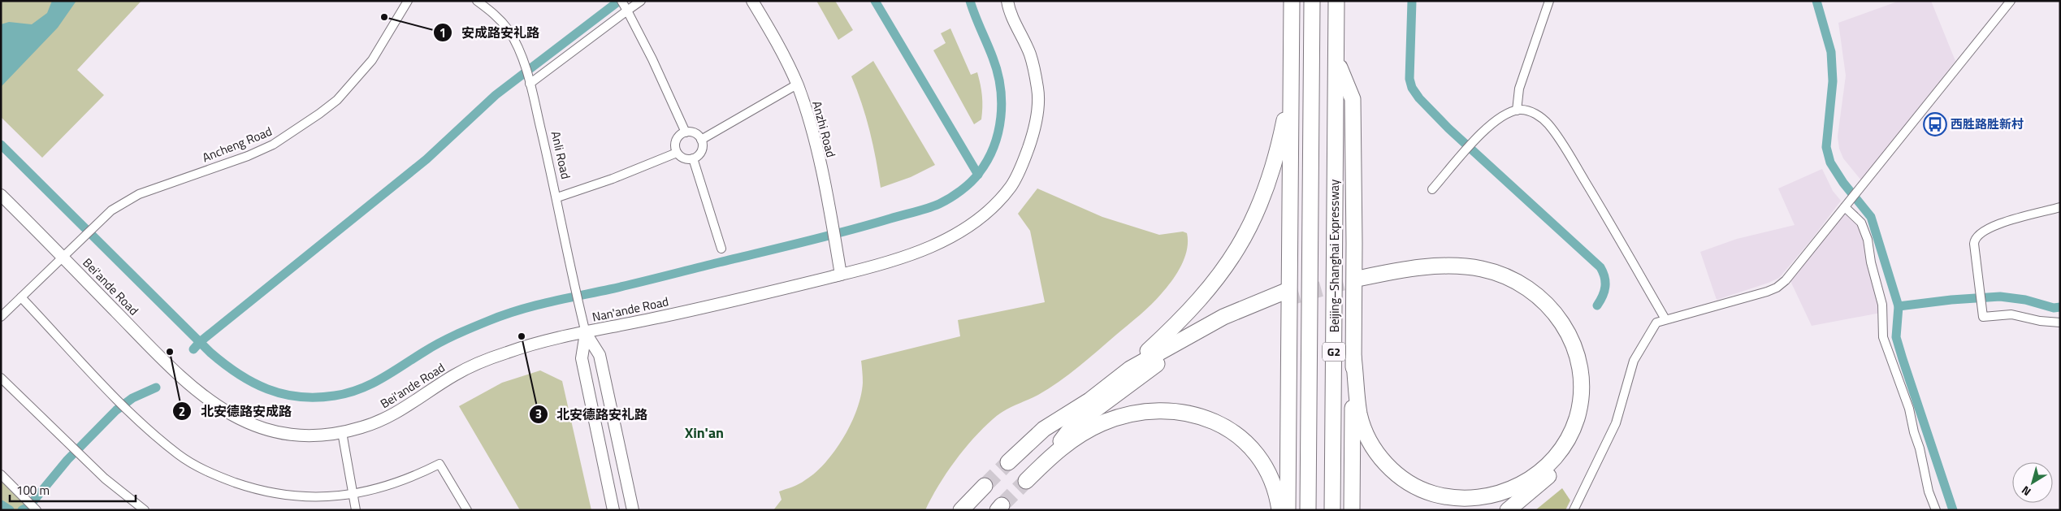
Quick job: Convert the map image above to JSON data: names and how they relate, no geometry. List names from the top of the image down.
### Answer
{
  "streets": {
    "highway": ["Beijing–Shanghai Expressway", "G2"],
    "street": [
      "Anzhi Road",
      "Ancheng Road",
      "Anli Road",
      "Bei'ande Road",
      "Nan'ande Road"
    ]
  },
  "crossings": [
    ["Anzhi Road", "Nan'ande Road"],
    ["Ancheng Road", "Bei'ande Road"],
    ["Anli Road", "Bei'ande Road"],
    ["Anli Road", "Nan'ande Road"],
    ["Bei'ande Road", "Nan'ande Road"]
  ],
  "districts": ["Xin'an"],
  "places": {
    "other": ["安成路安礼路", "北安德路安礼路", "北安德路安成路"],
    "bus stop": ["西胜路胜新村"]
  },
  "scale_bar": "100 m",
  "north": "bottom left"
}
